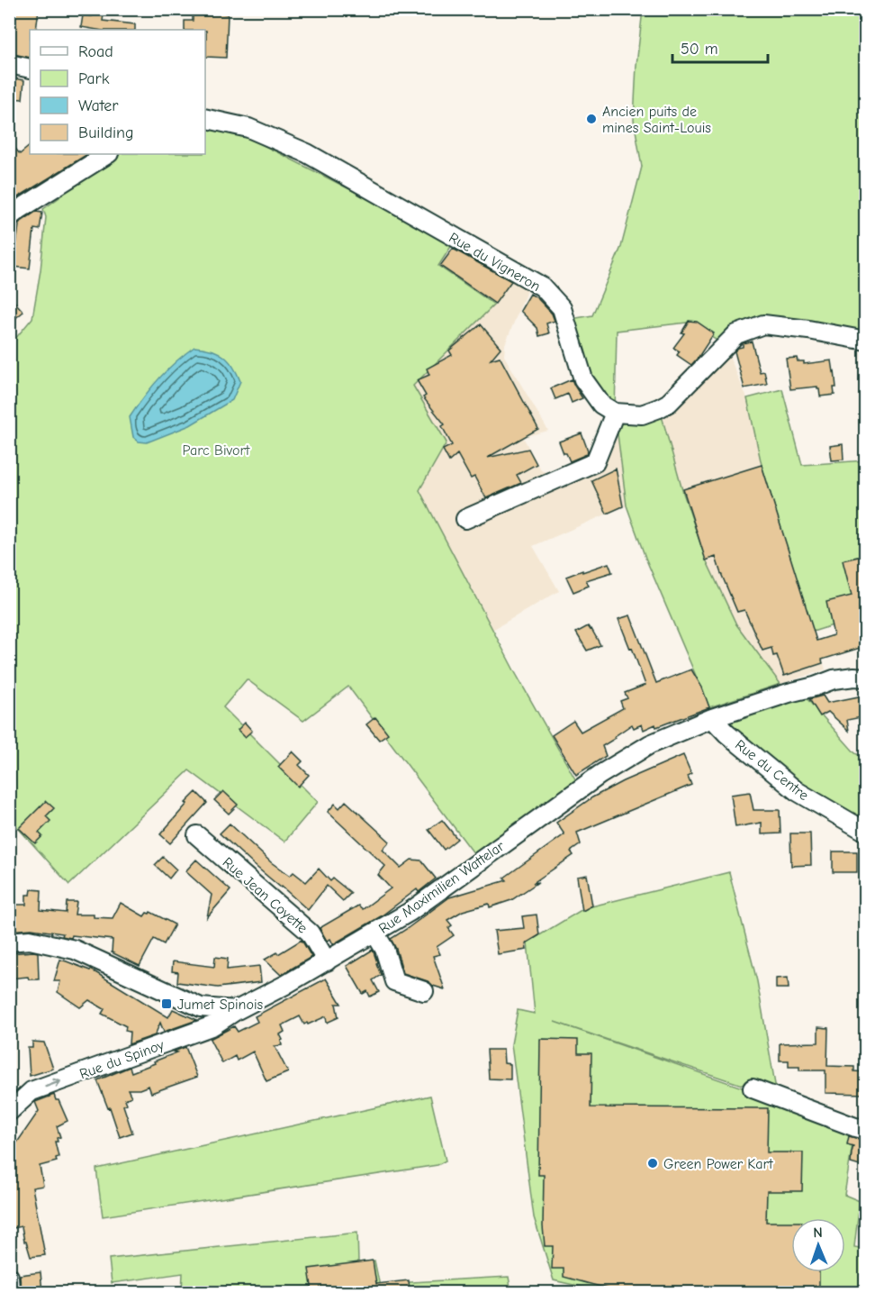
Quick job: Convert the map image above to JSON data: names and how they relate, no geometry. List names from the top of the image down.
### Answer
{
  "streets": {
    "street": [
      "Rue du Vigneron",
      "Rue du Centre",
      "Rue Maximilien Wattelar",
      "Rue Jean Coyette",
      "Rue du Spinoy"
    ]
  },
  "crossings": [
    ["Rue du Centre", "Rue Maximilien Wattelar"],
    ["Rue Maximilien Wattelar", "Rue Jean Coyette"],
    ["Rue Maximilien Wattelar", "Rue du Spinoy"]
  ],
  "one_way": ["Rue du Spinoy"],
  "parks": ["Parc Bivort"],
  "places": {
    "other": ["Ancien puits de mines Saint-Louis", "Green Power Kart"],
    "transit": ["Jumet Spinois"]
  },
  "legend": [
    "Road",
    "Park",
    "Water",
    "Building"
  ],
  "scale_bar": "50 m",
  "north": "top"
}
